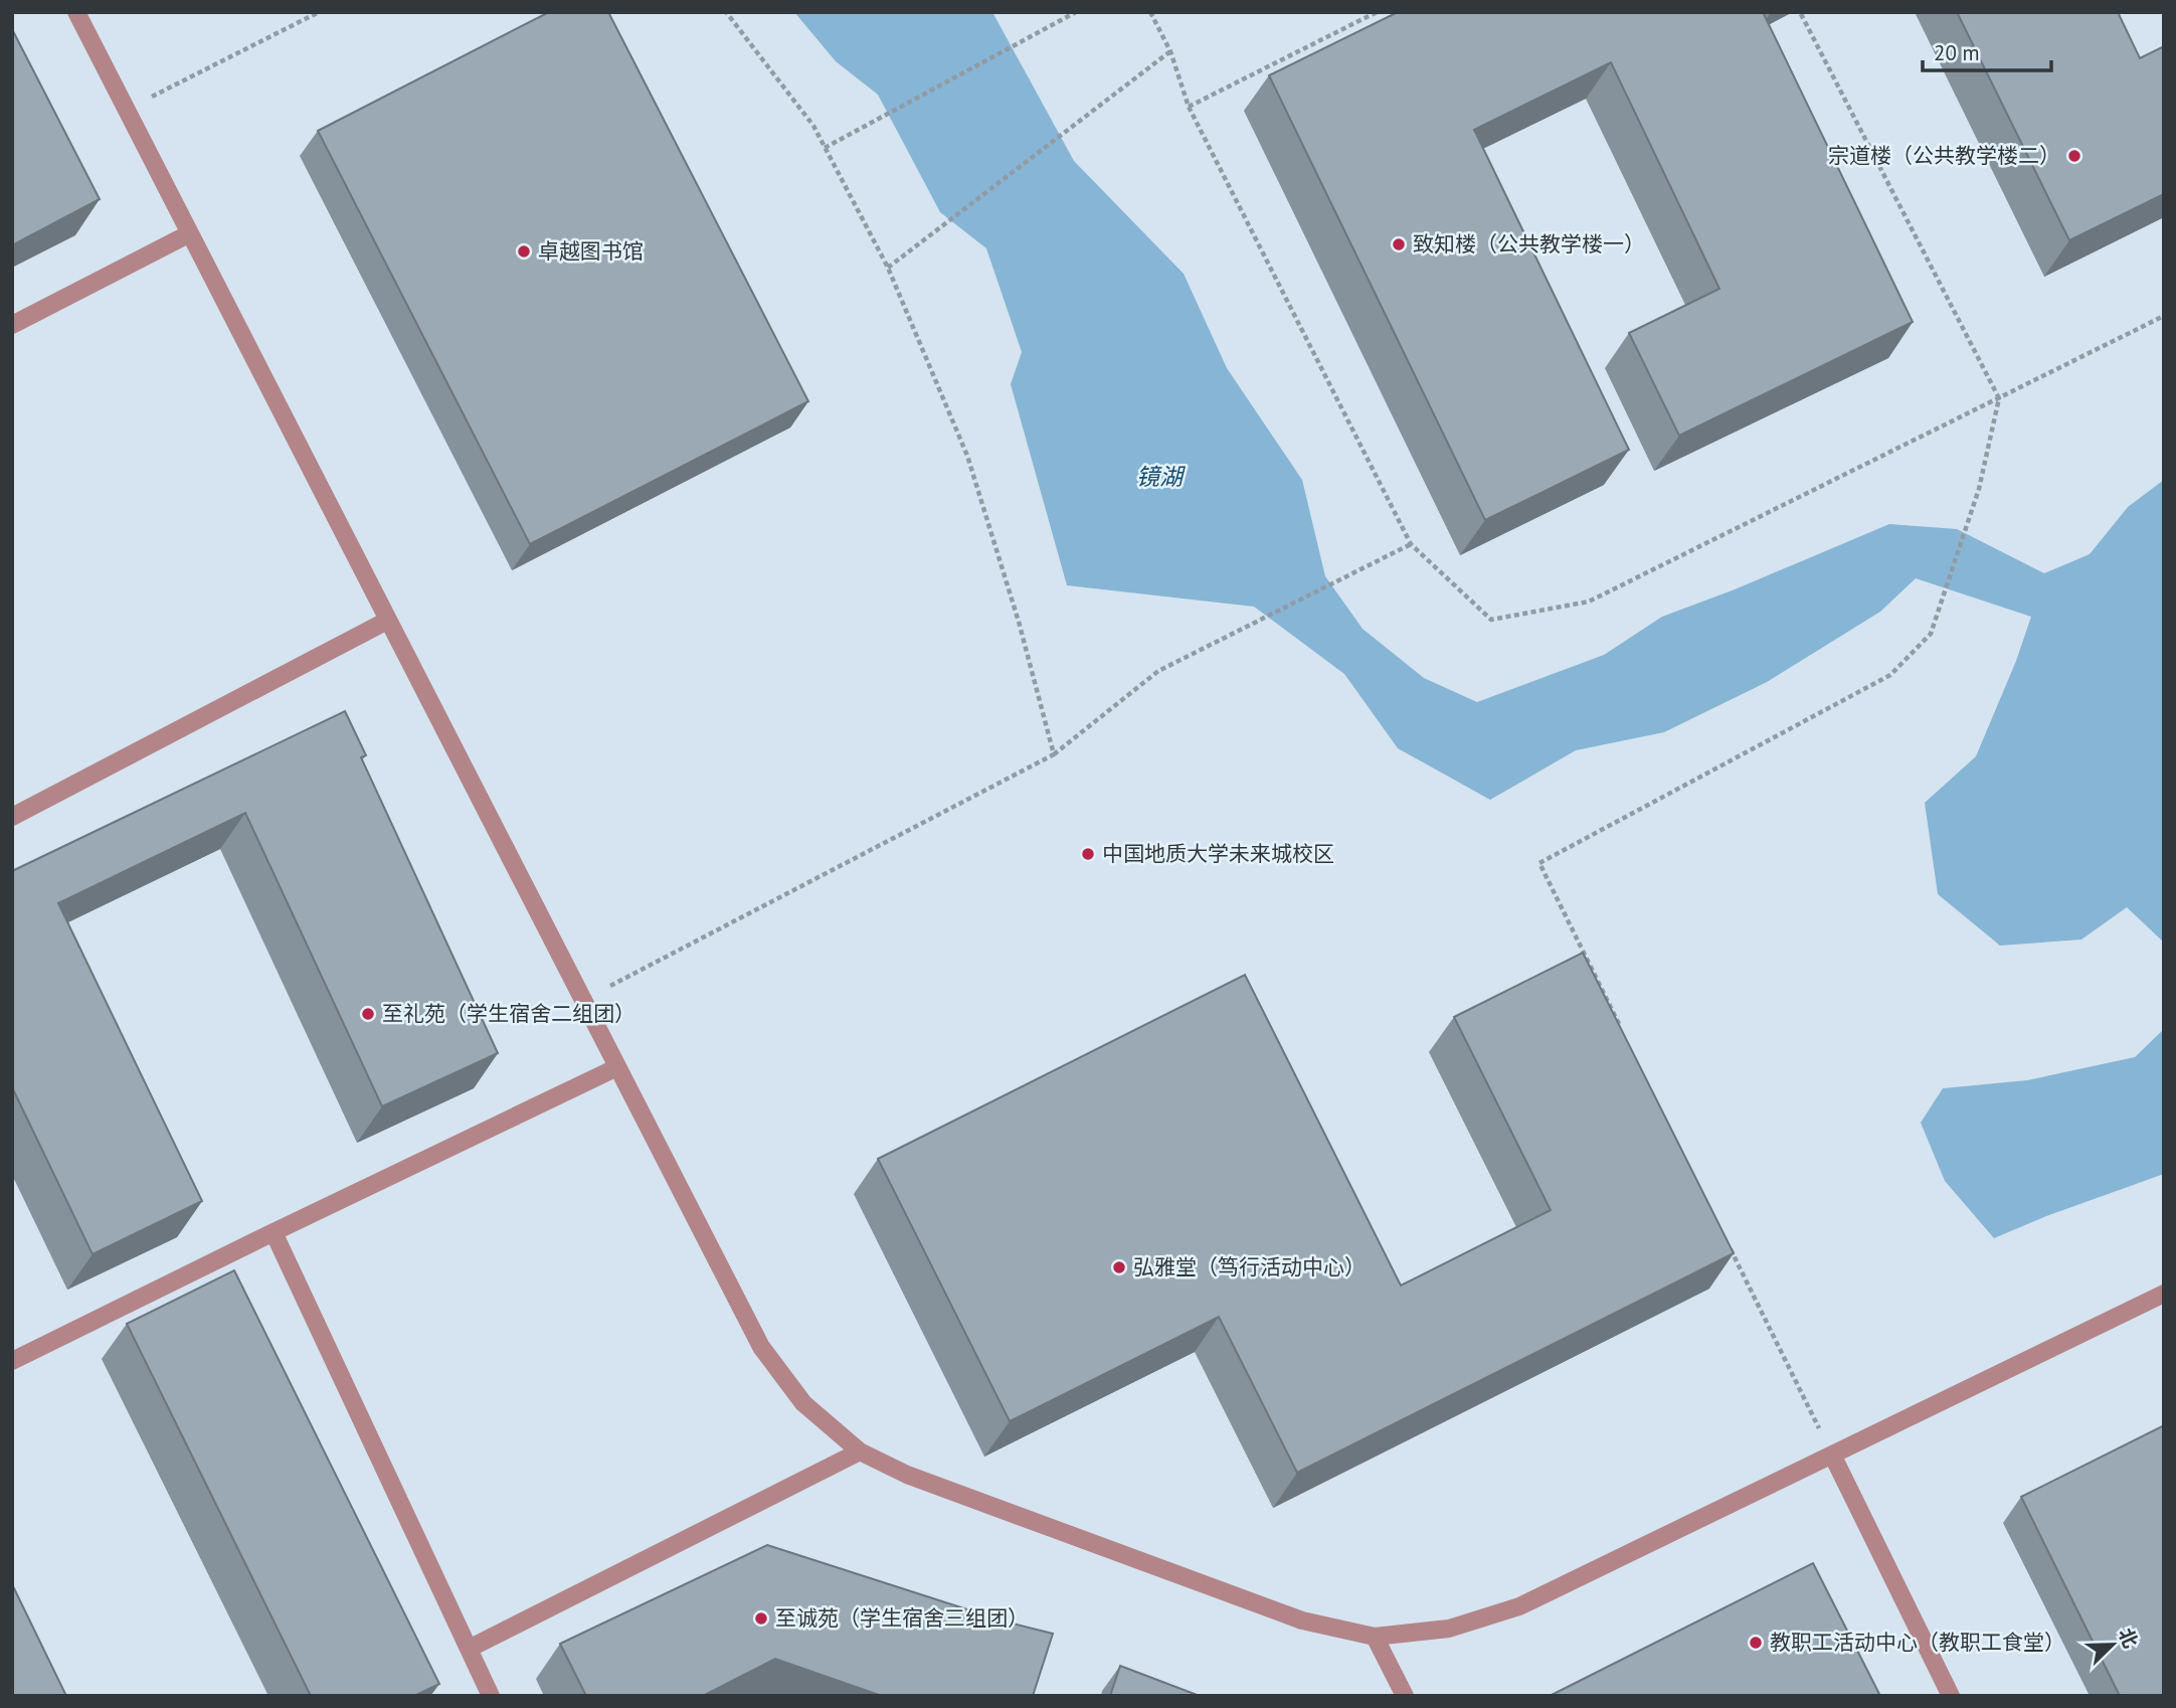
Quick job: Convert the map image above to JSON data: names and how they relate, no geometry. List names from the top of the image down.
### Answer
{
  "water": ["镜湖"],
  "places": [
    "宗道楼（公共教学楼二）",
    "致知楼（公共教学楼一）",
    "卓越图书馆",
    "中国地质大学未来城校区",
    "至礼苑（学生宿舍二组团）",
    "弘雅堂（笃行活动中心）",
    "至诚苑（学生宿舍三组团）",
    "教职工活动中心（教职工食堂）"
  ],
  "scale_bar": "20 m",
  "north": "top right"
}
